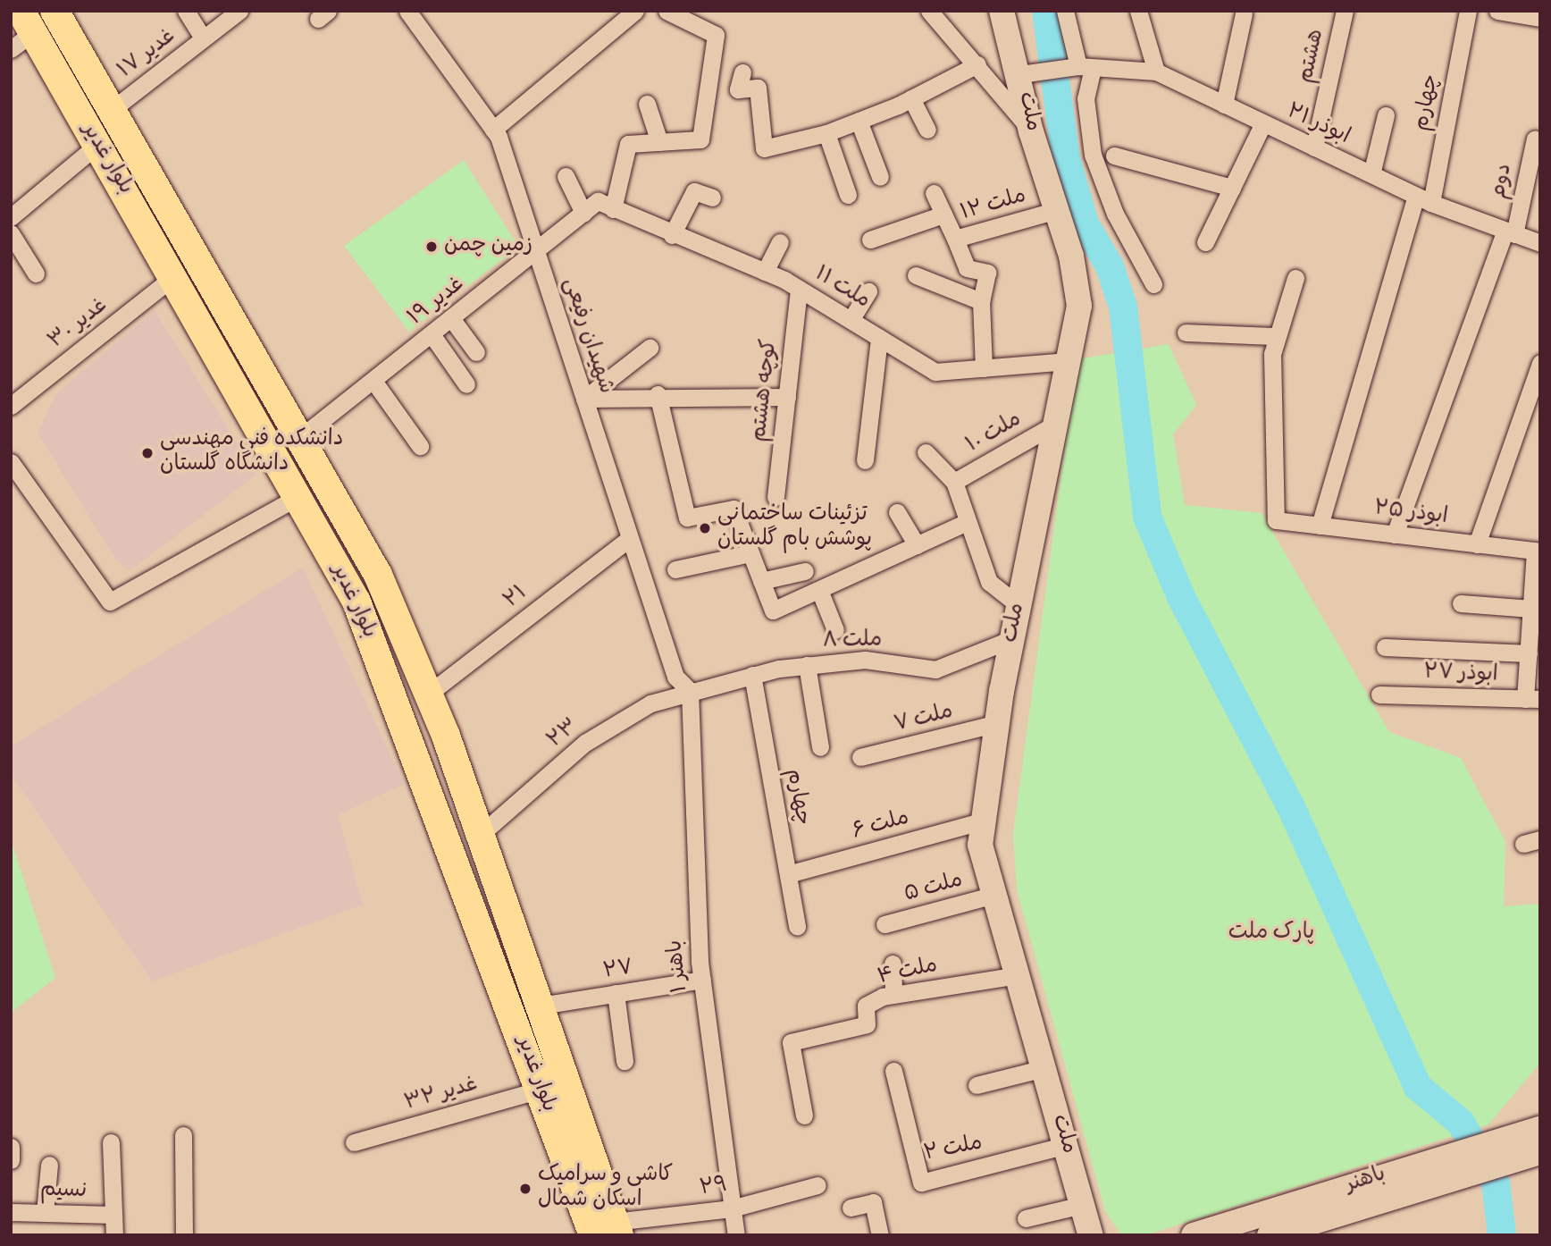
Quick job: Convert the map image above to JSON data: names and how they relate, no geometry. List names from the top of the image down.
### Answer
{
  "streets": {
    "main road": ["ملت", "بلوار غدیر", "باهنر"],
    "street": [
      "۱۷ غدیر",
      "هشتم",
      "چهارم",
      "۲۱ ابوذر",
      "دوم",
      "۱۲ ملت",
      "۱۱ ملت",
      "۱۹ غدیر",
      "غدیر ۳۰",
      "شهیدان رفیعی",
      "کوچه هشتم",
      "ملت ۱۰",
      "ابوذر ۲۵",
      "۲۱",
      "۸ ملت",
      "ابوذر ۲۷",
      "۷ ملت",
      "۲۳",
      "۶ ملت",
      "۵ ملت",
      "باهنر ۱",
      "۲۷",
      "۴ ملت",
      "۳۲ غدیر",
      "۲ ملت",
      "۲۹",
      "نسیم"
    ]
  },
  "crossings": [
    ["۱۷ غدیر", "بلوار غدیر"],
    ["هشتم", "۲۱ ابوذر"],
    ["چهارم", "۲۱ ابوذر"],
    ["چهارم", "ابوذر ۲۵"],
    ["چهارم", "۸ ملت"],
    ["چهارم", "۶ ملت"],
    ["ملت", "۲۱ ابوذر"],
    ["ملت", "۱۲ ملت"],
    ["ملت", "۱۱ ملت"],
    ["ملت", "ملت ۱۰"],
    ["ملت", "۸ ملت"],
    ["ملت", "۷ ملت"],
    ["ملت", "۶ ملت"],
    ["ملت", "۵ ملت"],
    ["ملت", "۴ ملت"],
    ["ملت", "۲ ملت"],
    ["۲۱ ابوذر", "دوم"],
    ["بلوار غدیر", "۱۹ غدیر"],
    ["بلوار غدیر", "غدیر ۳۰"],
    ["بلوار غدیر", "۲۱"],
    ["بلوار غدیر", "۲۳"],
    ["بلوار غدیر", "۲۷"],
    ["بلوار غدیر", "۳۲ غدیر"],
    ["بلوار غدیر", "۲۹"],
    ["دوم", "ابوذر ۲۵"],
    ["۱۱ ملت", "۱۹ غدیر"],
    ["۱۱ ملت", "کوچه هشتم"],
    ["۱۹ غدیر", "شهیدان رفیعی"],
    ["شهیدان رفیعی", "۲۱"],
    ["شهیدان رفیعی", "۸ ملت"],
    ["شهیدان رفیعی", "۲۳"],
    ["شهیدان رفیعی", "باهنر ۱"],
    ["۸ ملت", "۲۳"],
    ["۸ ملت", "باهنر ۱"],
    ["۲۳", "باهنر ۱"],
    ["باهنر ۱", "۲۷"],
    ["باهنر ۱", "۲۹"]
  ],
  "parks": ["پارک ملت"],
  "places": [
    "زمین چمن",
    "دانشکده فنی مهندسی دانشگاه گلستان",
    "تزئینات ساختمانی پوشش بام گلستان",
    "کاشی و سرامیک اسکان شمال"
  ]
}
